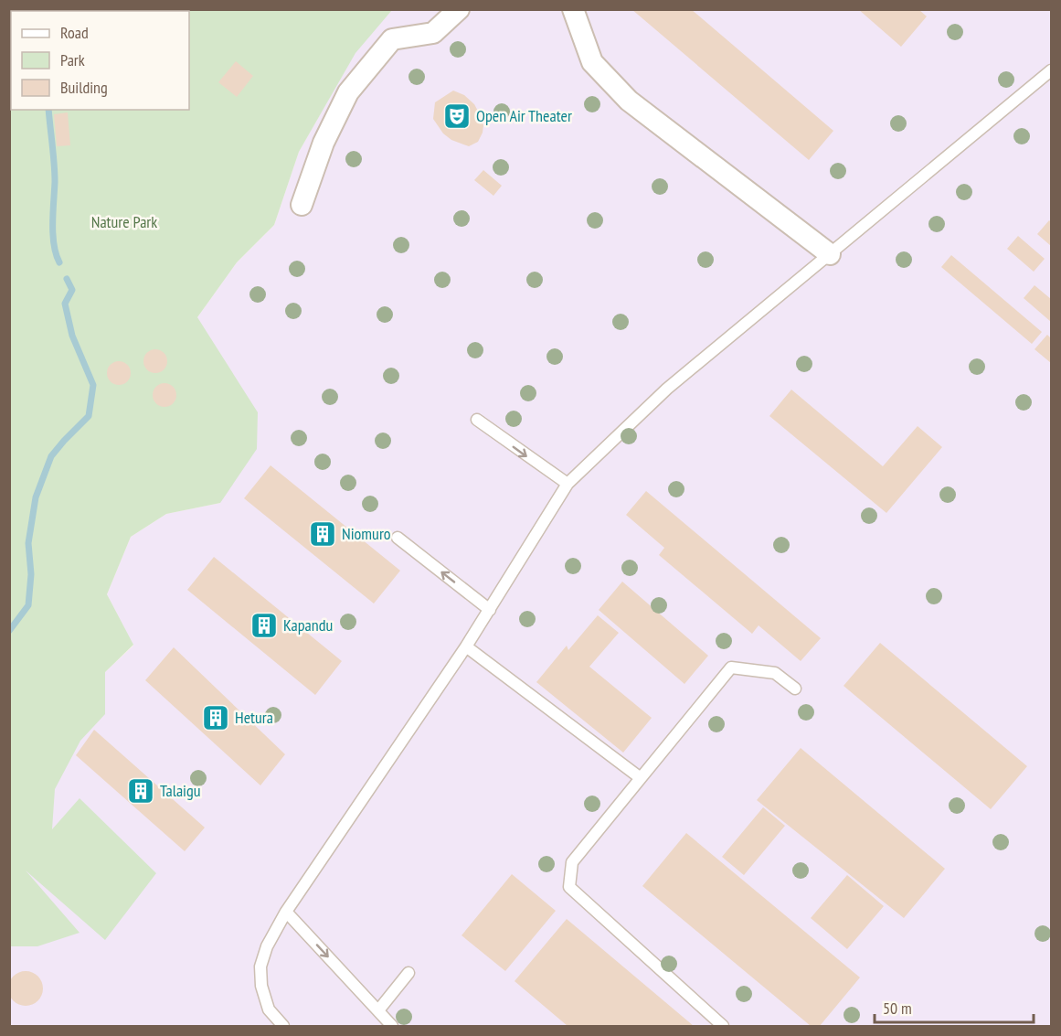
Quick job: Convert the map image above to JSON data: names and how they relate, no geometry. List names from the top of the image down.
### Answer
{
  "parks": ["Nature Park"],
  "places": {
    "theatre": ["Open Air Theater"],
    "building": [
      "Niomuro",
      "Kapandu",
      "Hetura",
      "Talaigu"
    ]
  },
  "legend": ["Road", "Park", "Building"],
  "scale_bar": "50 m"
}
